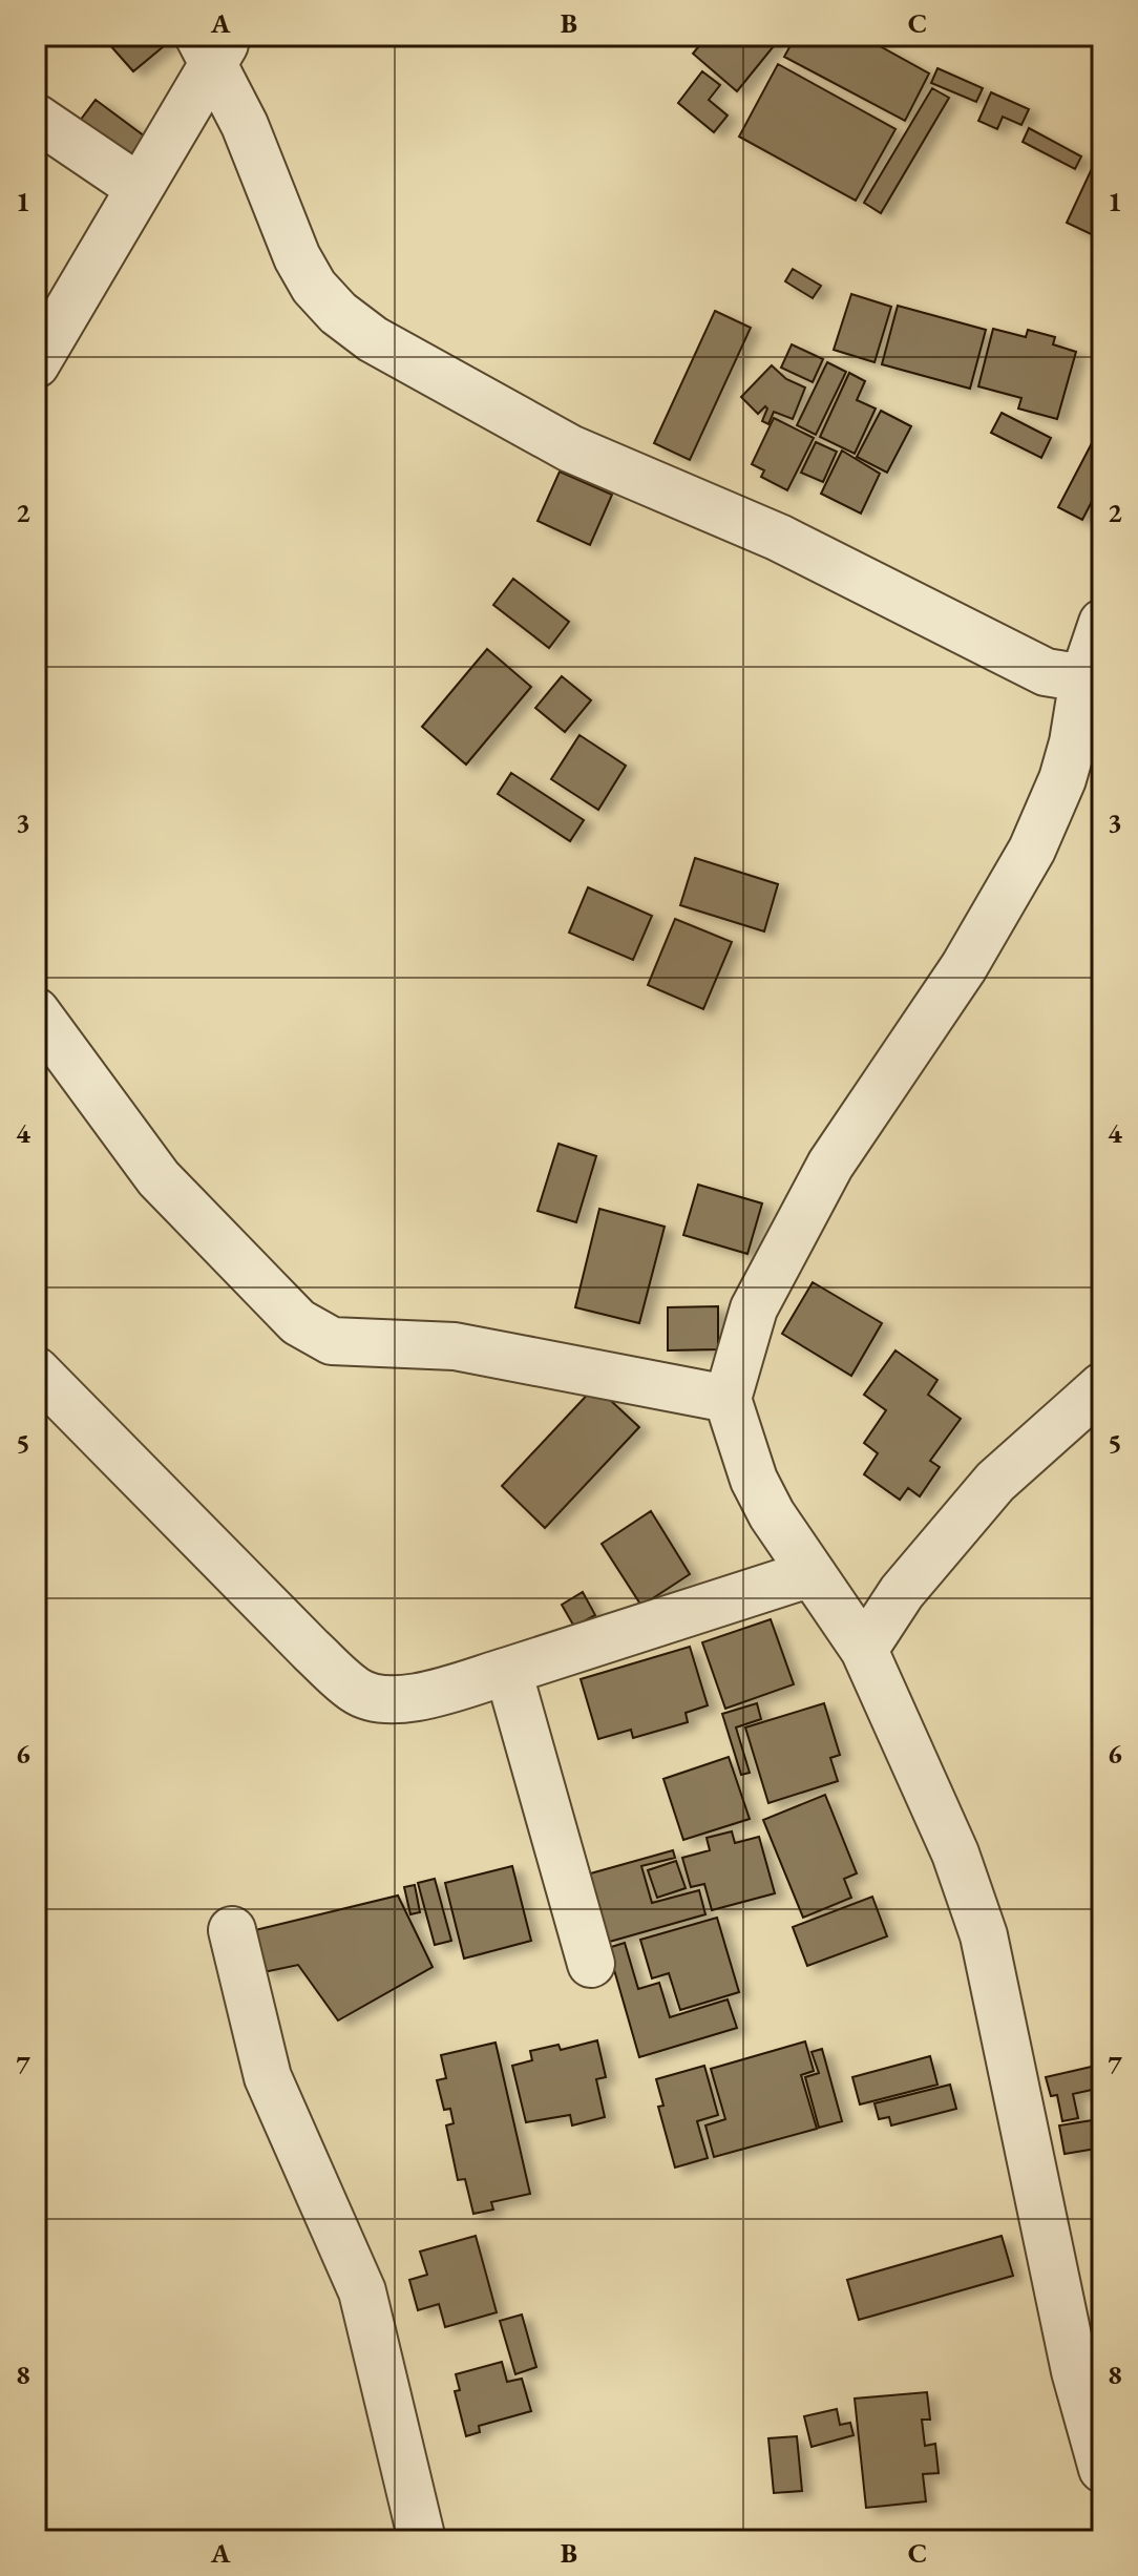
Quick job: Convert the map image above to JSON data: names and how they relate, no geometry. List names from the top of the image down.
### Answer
{
  "grid": {
    "columns": ["A", "B", "C"],
    "rows": [
      "1",
      "2",
      "3",
      "4",
      "5",
      "6",
      "7",
      "8"
    ]
  }
}
